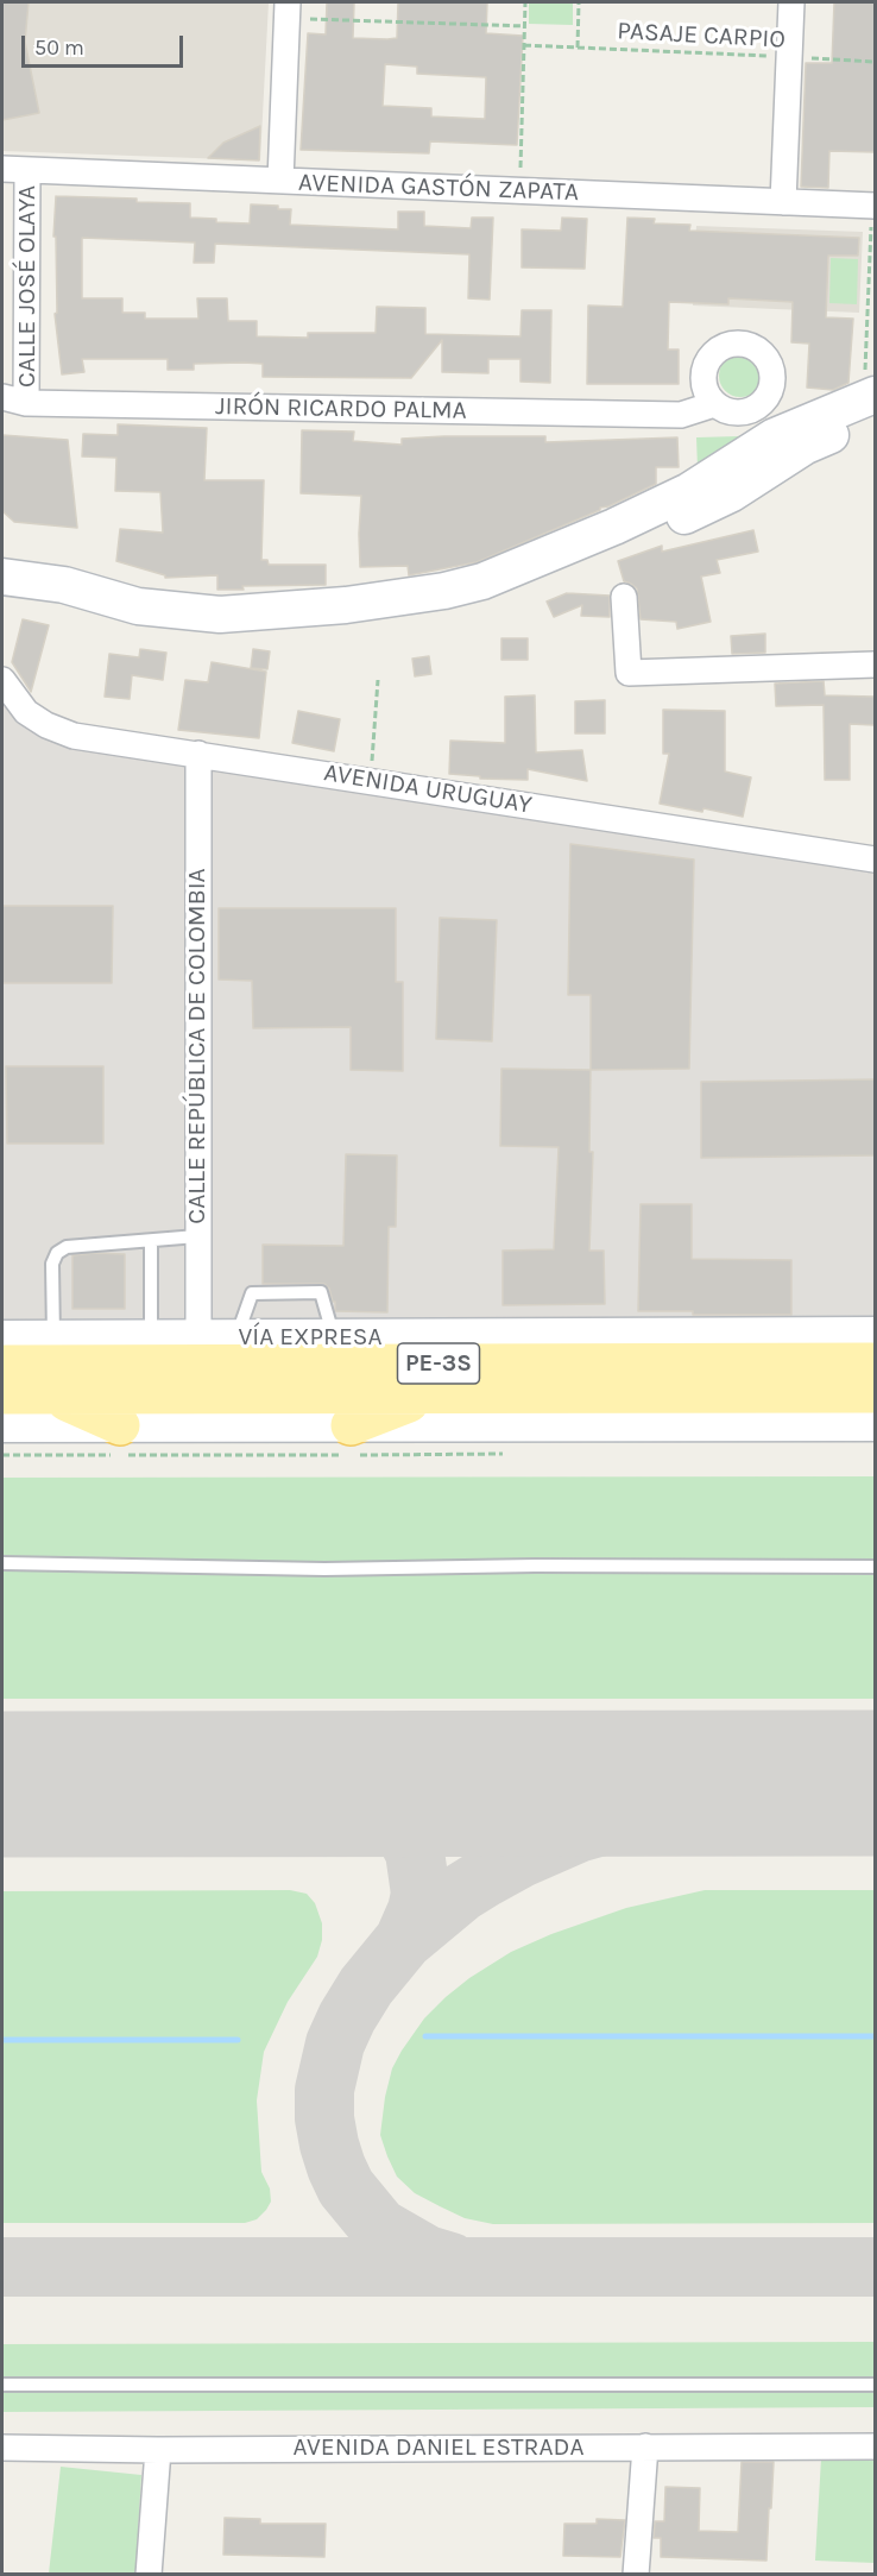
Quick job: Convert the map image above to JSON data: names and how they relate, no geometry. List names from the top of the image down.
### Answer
{
  "streets": {
    "main road": ["VÍA EXPRESA", "PE-3S"],
    "street": [
      "AVENIDA GASTÓN ZAPATA",
      "CALLE JOSÉ OLAYA",
      "JIRÓN RICARDO PALMA",
      "AVENIDA URUGUAY",
      "CALLE REPÚBLICA DE COLOMBIA",
      "AVENIDA DANIEL ESTRADA"
    ],
    "path": ["PASAJE CARPIO"]
  },
  "crossings": [
    ["AVENIDA GASTÓN ZAPATA", "CALLE JOSÉ OLAYA"],
    ["CALLE JOSÉ OLAYA", "JIRÓN RICARDO PALMA"],
    ["AVENIDA URUGUAY", "CALLE REPÚBLICA DE COLOMBIA"],
    ["CALLE REPÚBLICA DE COLOMBIA", "VÍA EXPRESA"]
  ],
  "scale_bar": "50 m"
}
